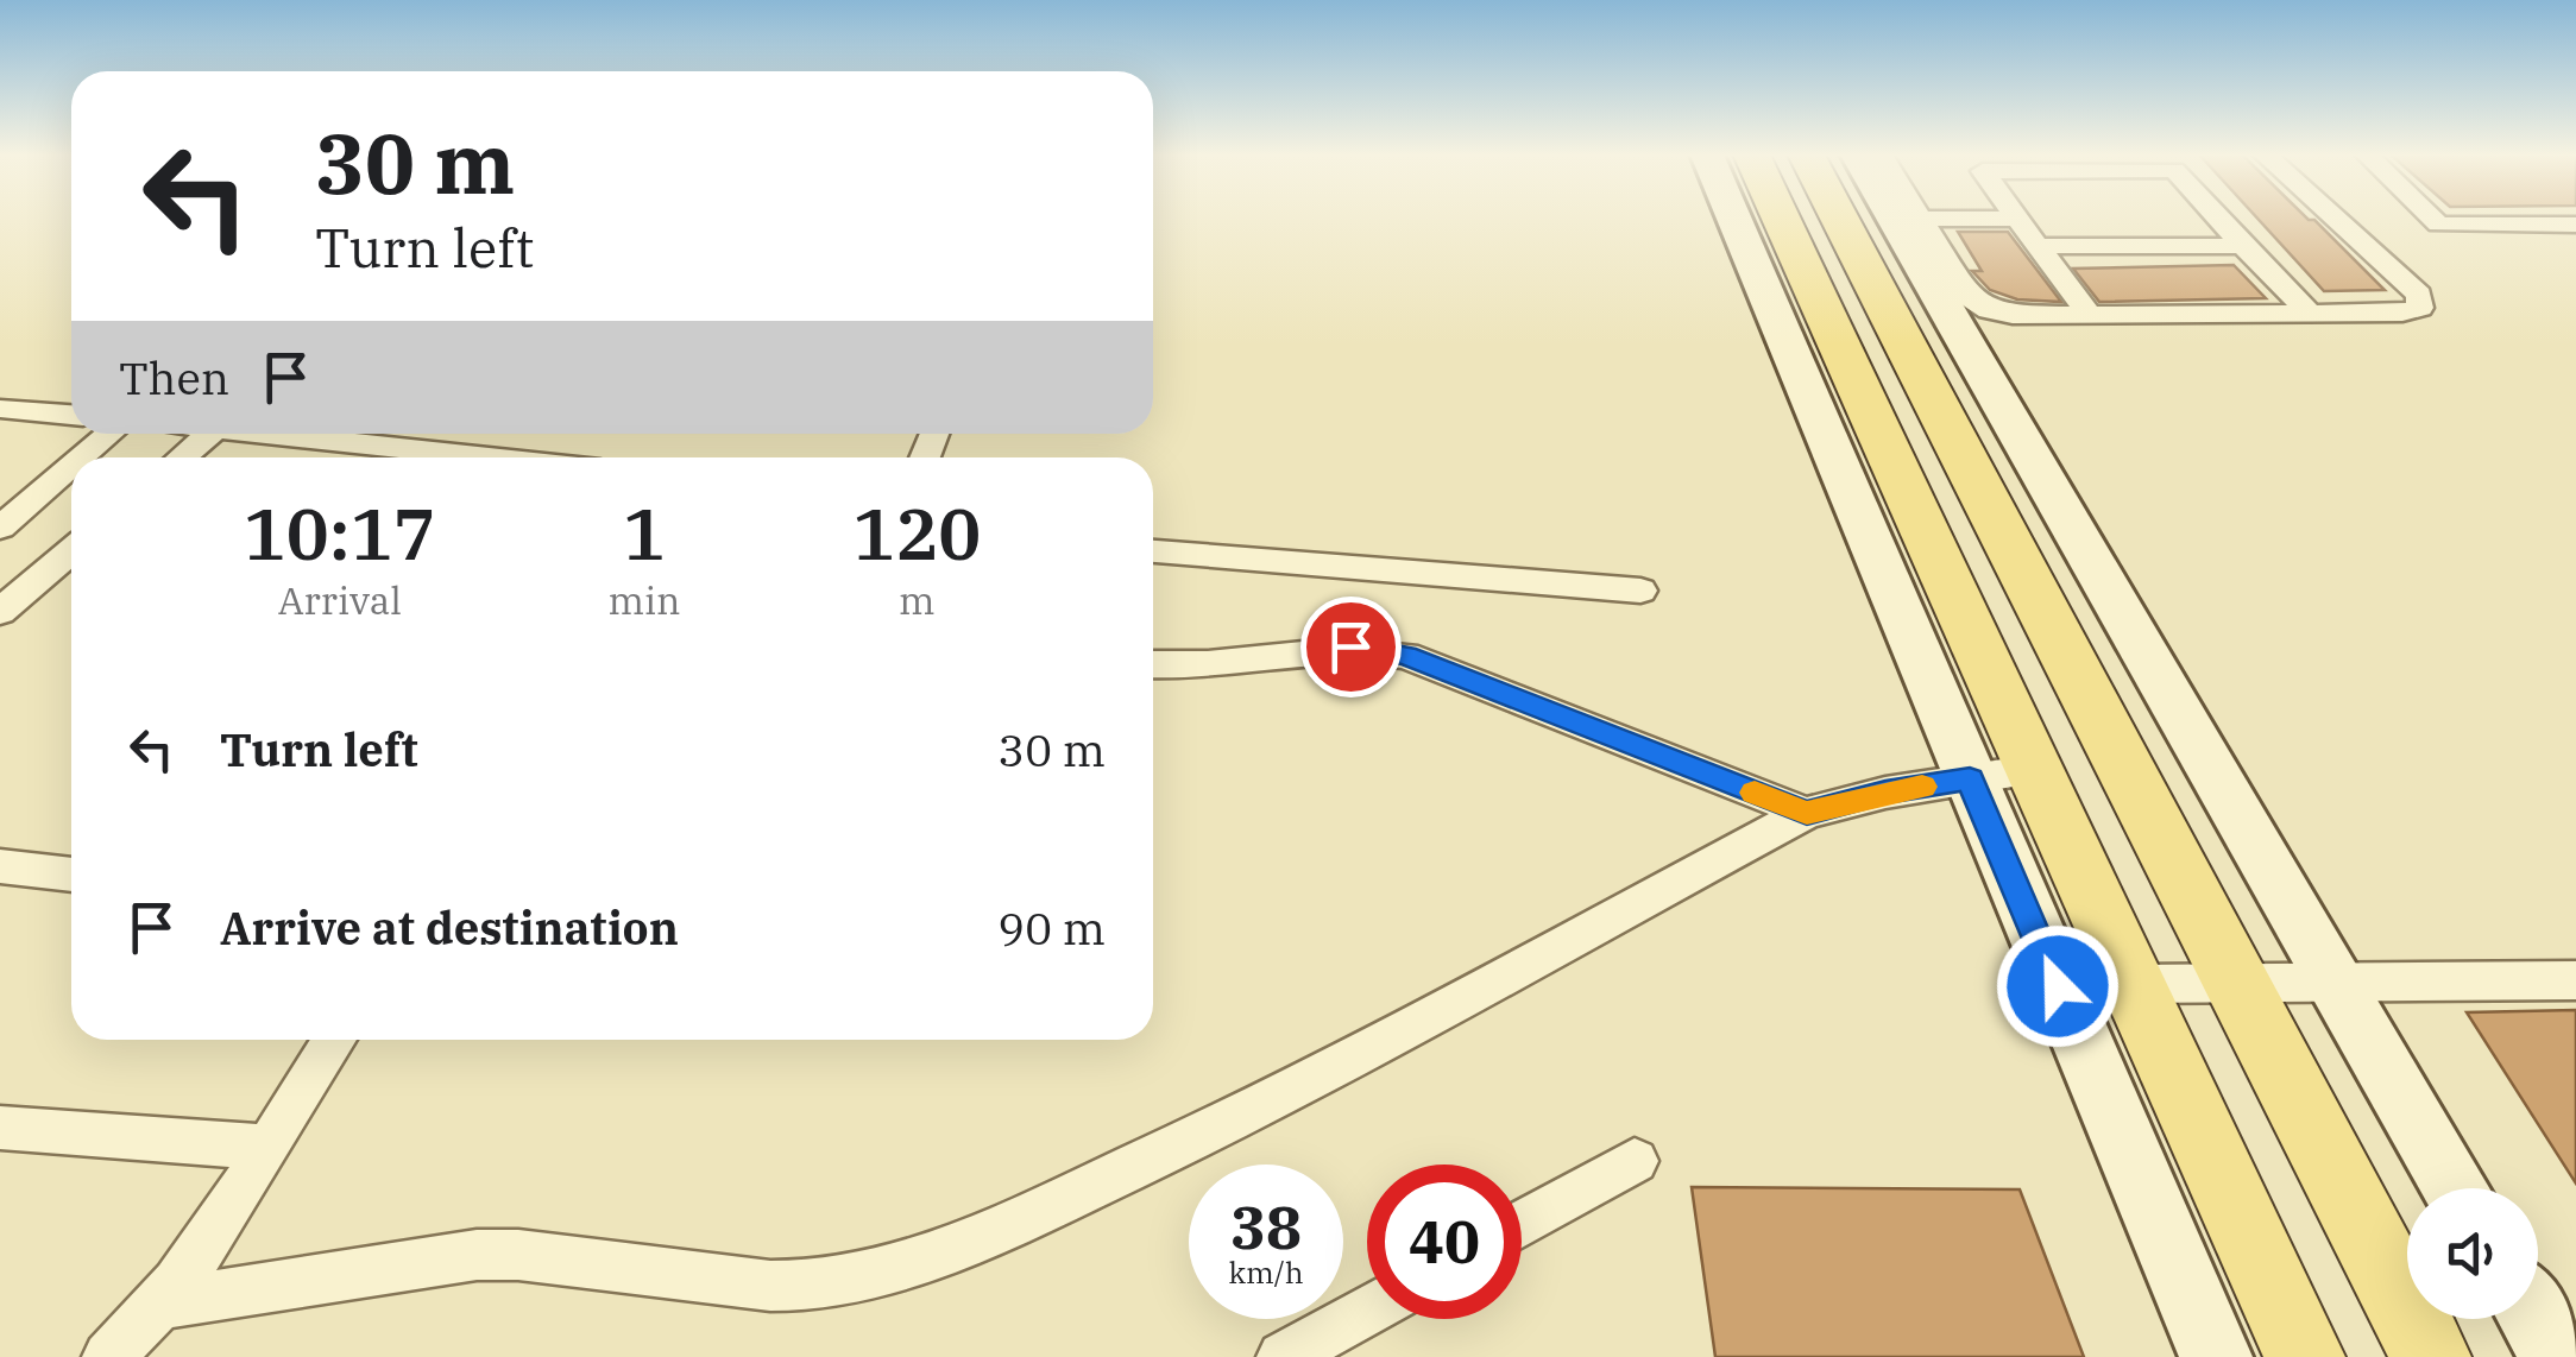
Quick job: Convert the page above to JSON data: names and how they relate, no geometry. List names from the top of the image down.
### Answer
{
  "page": {
    "turn": ["30 m", "Turn left"],
    "then": "Then",
    "eta": [
      "10:17",
      "Arrival",
      "1",
      "min",
      "120",
      "m"
    ],
    "list": [
      {
        "name": "Turn left",
        "value": "30 m"
      },
      {
        "name": "Arrive at destination",
        "value": "90 m"
      }
    ],
    "speed": "38 km/h",
    "limit": "40"
  }
}
